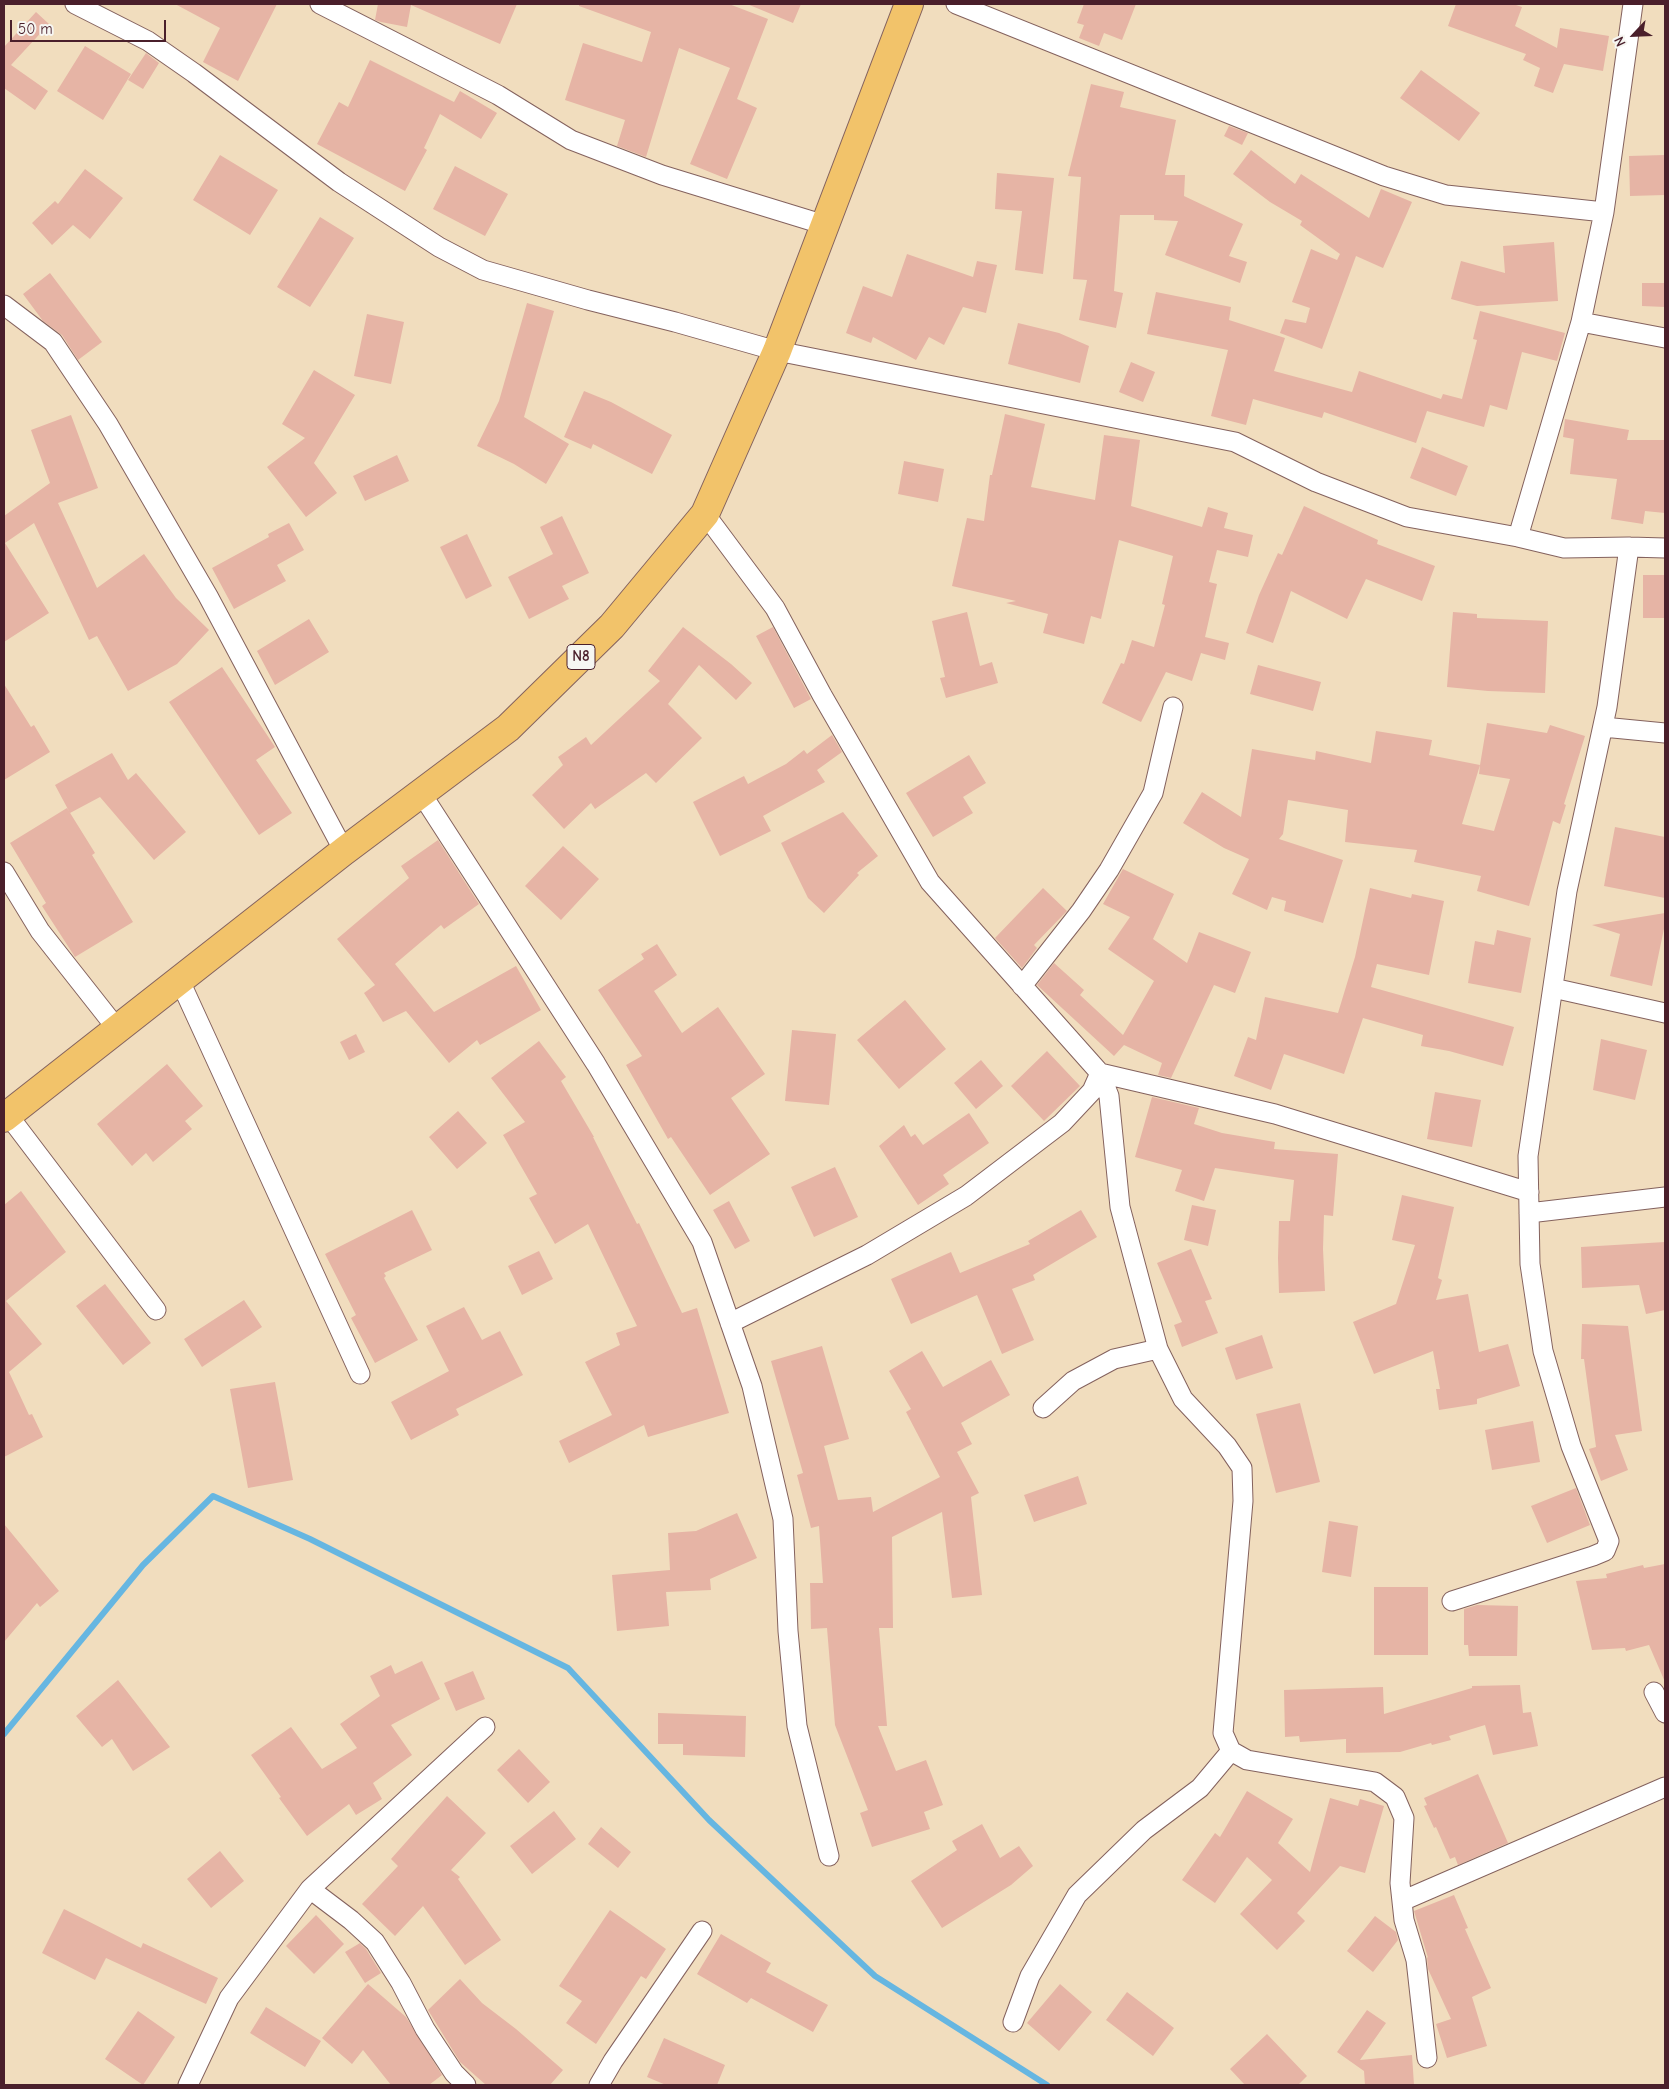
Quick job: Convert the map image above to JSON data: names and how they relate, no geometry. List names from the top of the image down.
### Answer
{
  "streets": {
    "highway": ["N8"]
  },
  "scale_bar": "50 m",
  "north": "bottom left"
}
